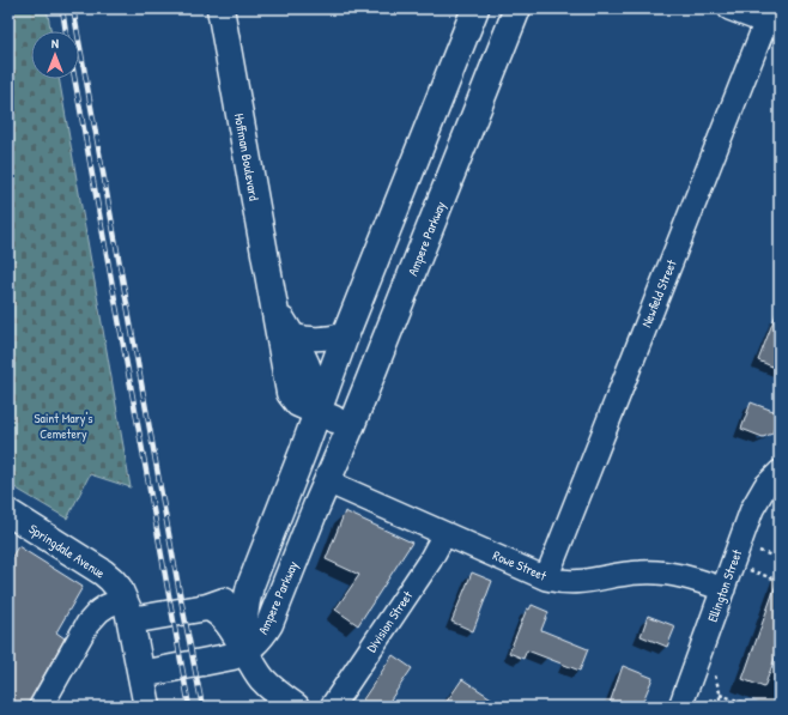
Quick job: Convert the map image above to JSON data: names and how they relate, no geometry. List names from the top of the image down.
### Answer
{
  "streets": {
    "street": [
      "Hoffman Boulevard",
      "Ampere Parkway",
      "Newfield Street",
      "Springdale Avenue",
      "Rowe Street",
      "Ellington Street",
      "Division Street"
    ]
  },
  "crossings": [
    ["Hoffman Boulevard", "Ampere Parkway"],
    ["Ampere Parkway", "Rowe Street"],
    ["Newfield Street", "Rowe Street"],
    ["Rowe Street", "Ellington Street"],
    ["Rowe Street", "Division Street"]
  ],
  "parks": ["Saint Mary's Cemetery"],
  "north": "top"
}
